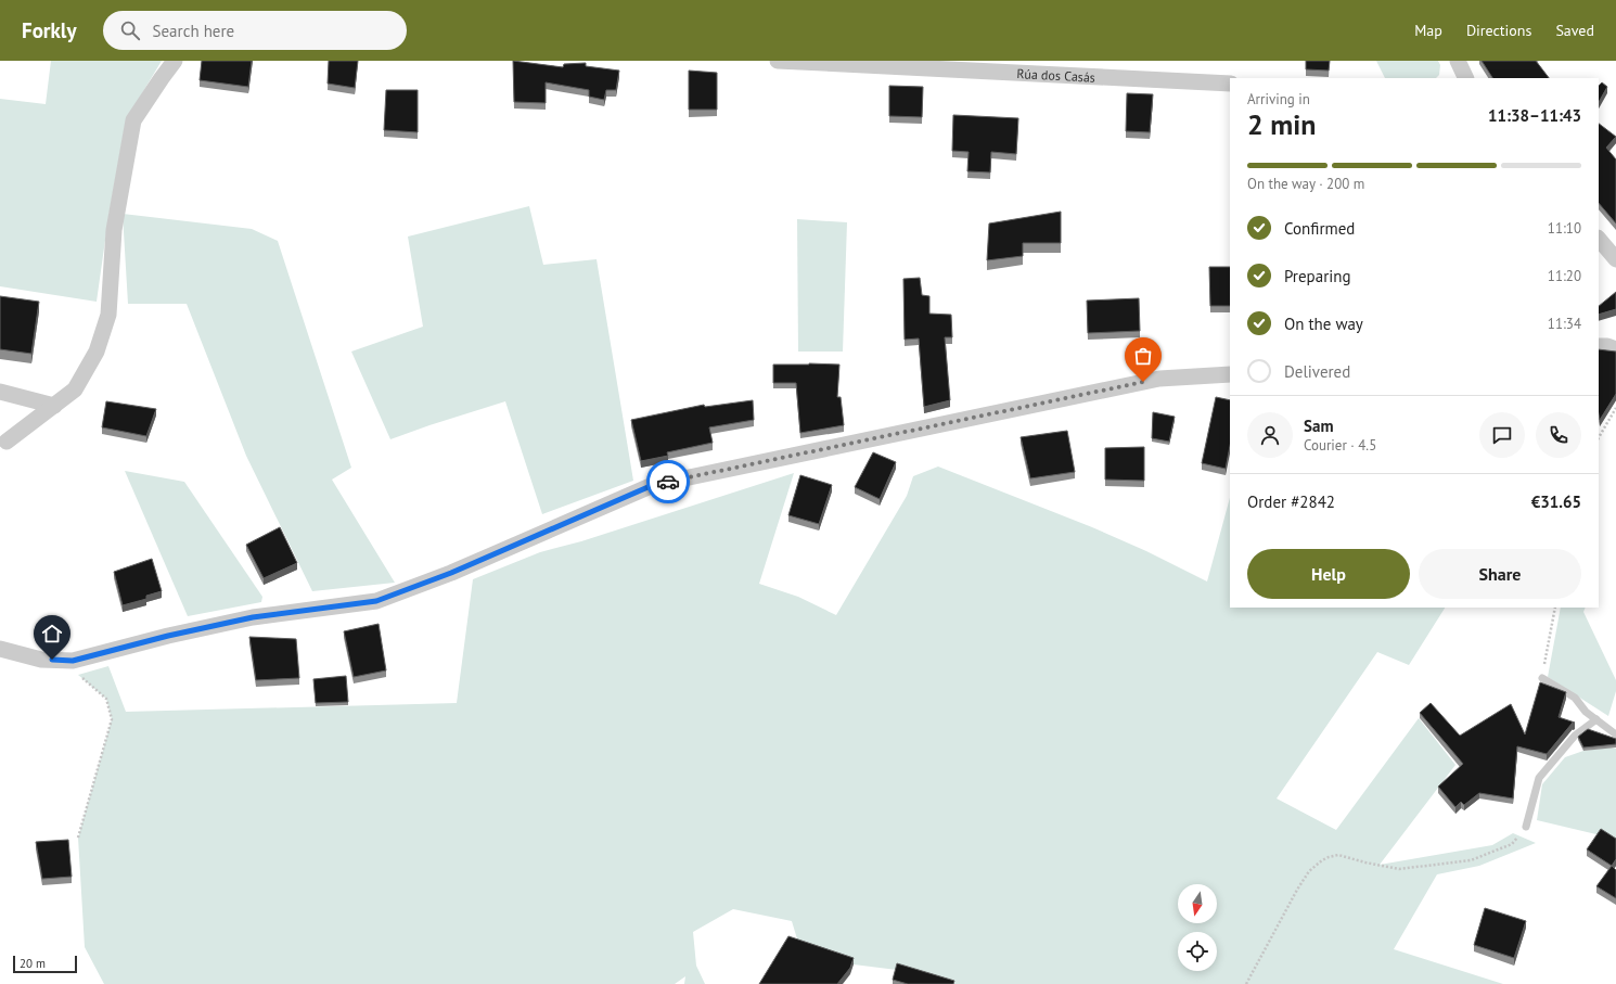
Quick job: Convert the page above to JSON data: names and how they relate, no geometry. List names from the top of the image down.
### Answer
{
  "streets": {
    "street": ["Rúa dos Casás"]
  },
  "scale_bar": "20 m",
  "north": "bottom",
  "page": {
    "header": "Forkly",
    "search": "Search here",
    "nav": ["Map", "Directions", "Saved"],
    "heading": ["2 min", "Arriving in", "11:38–11:43"],
    "panel": [
      "Sam",
      "Courier · 4.5",
      "Order #2842",
      "€31.65"
    ],
    "bar": "On the way · 200 m",
    "list": [
      ["Confirmed", "11:10"],
      ["Preparing", "11:20"],
      ["On the way", "11:34"],
      "Delivered"
    ],
    "buttons": ["Help", "Share"],
    "scale": "20 m"
  }
}
